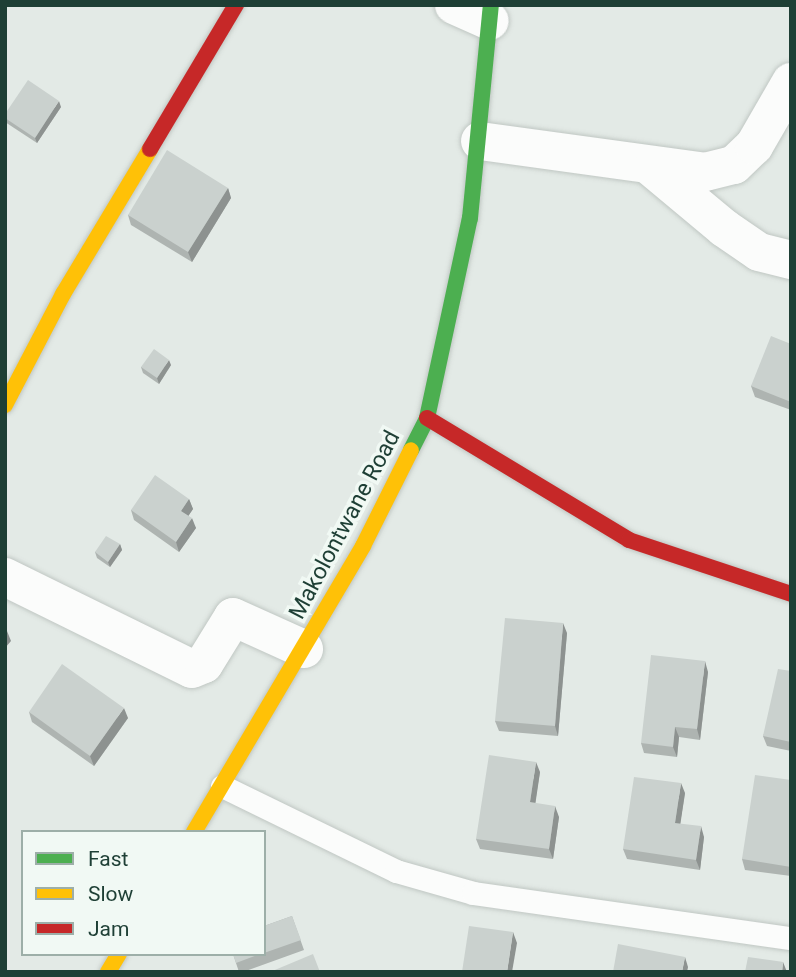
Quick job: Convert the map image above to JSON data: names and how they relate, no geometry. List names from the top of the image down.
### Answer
{
  "streets": {
    "main road": ["Makolontwane Road"]
  },
  "legend": ["Fast", "Slow", "Jam"]
}
